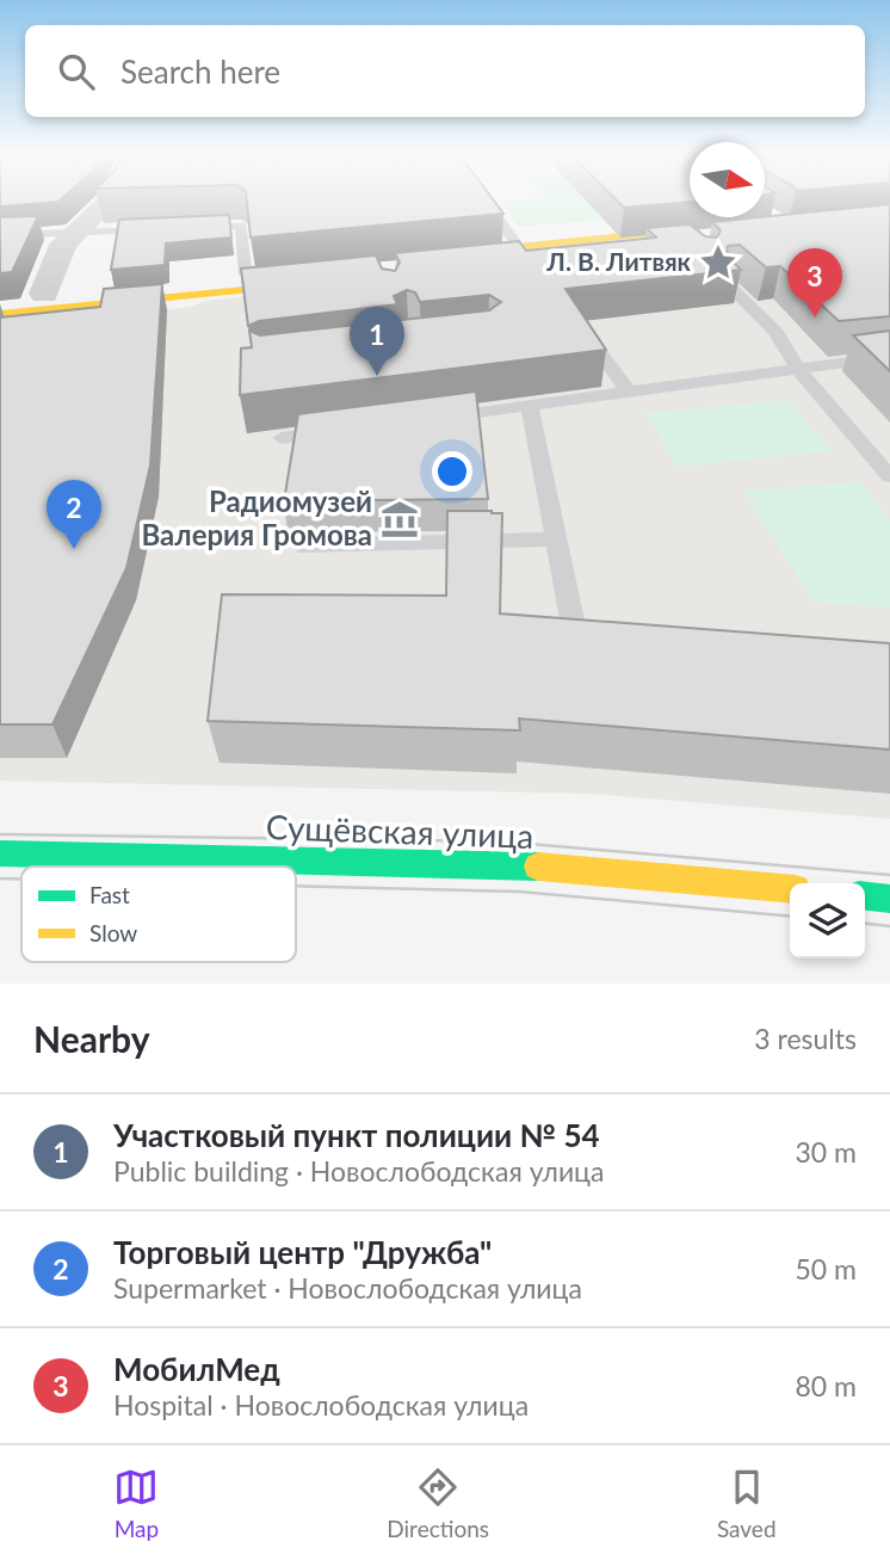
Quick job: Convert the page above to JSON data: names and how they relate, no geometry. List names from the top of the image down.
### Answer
{
  "streets": {
    "main road": ["Сущёвская улица"]
  },
  "places": {
    "place": ["Л. В. Литвяк"],
    "museum": ["Радиомузей Валерия Громова"]
  },
  "legend": ["Fast", "Slow"],
  "north": "right",
  "page": {
    "search": "Search here",
    "pins": ["3", "1", "2"],
    "heading": ["Nearby", "3 results"],
    "list": [
      {
        "mark": "1",
        "name": "Участковый пункт полиции № 54",
        "note": "Public building · Новослободская улица",
        "value": "30 m"
      },
      {
        "mark": "2",
        "name": "Торговый центр \"Дружба\"",
        "note": "Supermarket · Новослободская улица",
        "value": "50 m"
      },
      {
        "mark": "3",
        "name": "МобилМед",
        "note": "Hospital · Новослободская улица",
        "value": "80 m"
      }
    ],
    "nav": ["Map", "Directions", "Saved"]
  }
}
